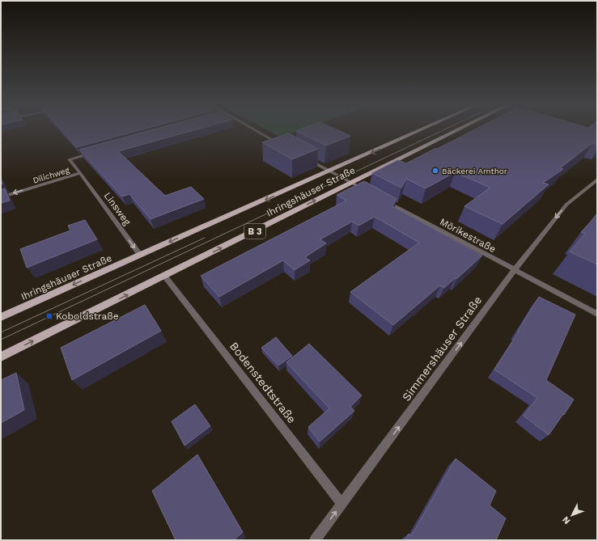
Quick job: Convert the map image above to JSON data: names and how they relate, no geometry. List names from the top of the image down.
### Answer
{
  "streets": {
    "main road": ["Ihringshäuser Straße", "B 3"],
    "street": [
      "Dilichweg",
      "Linsweg",
      "Mörikestraße",
      "Simmershäuser Straße",
      "Bodenstedtstraße"
    ]
  },
  "crossings": [
    ["Dilichweg", "Linsweg"],
    ["Ihringshäuser Straße", "Linsweg"],
    ["Ihringshäuser Straße", "Bodenstedtstraße"],
    ["Mörikestraße", "Simmershäuser Straße"],
    ["Simmershäuser Straße", "Bodenstedtstraße"]
  ],
  "one_way": ["Dilichweg", "Linsweg"],
  "places": {
    "other": ["Bäckerei Amthor"],
    "transit": ["Koboldstraße"]
  },
  "north": "bottom left"
}
